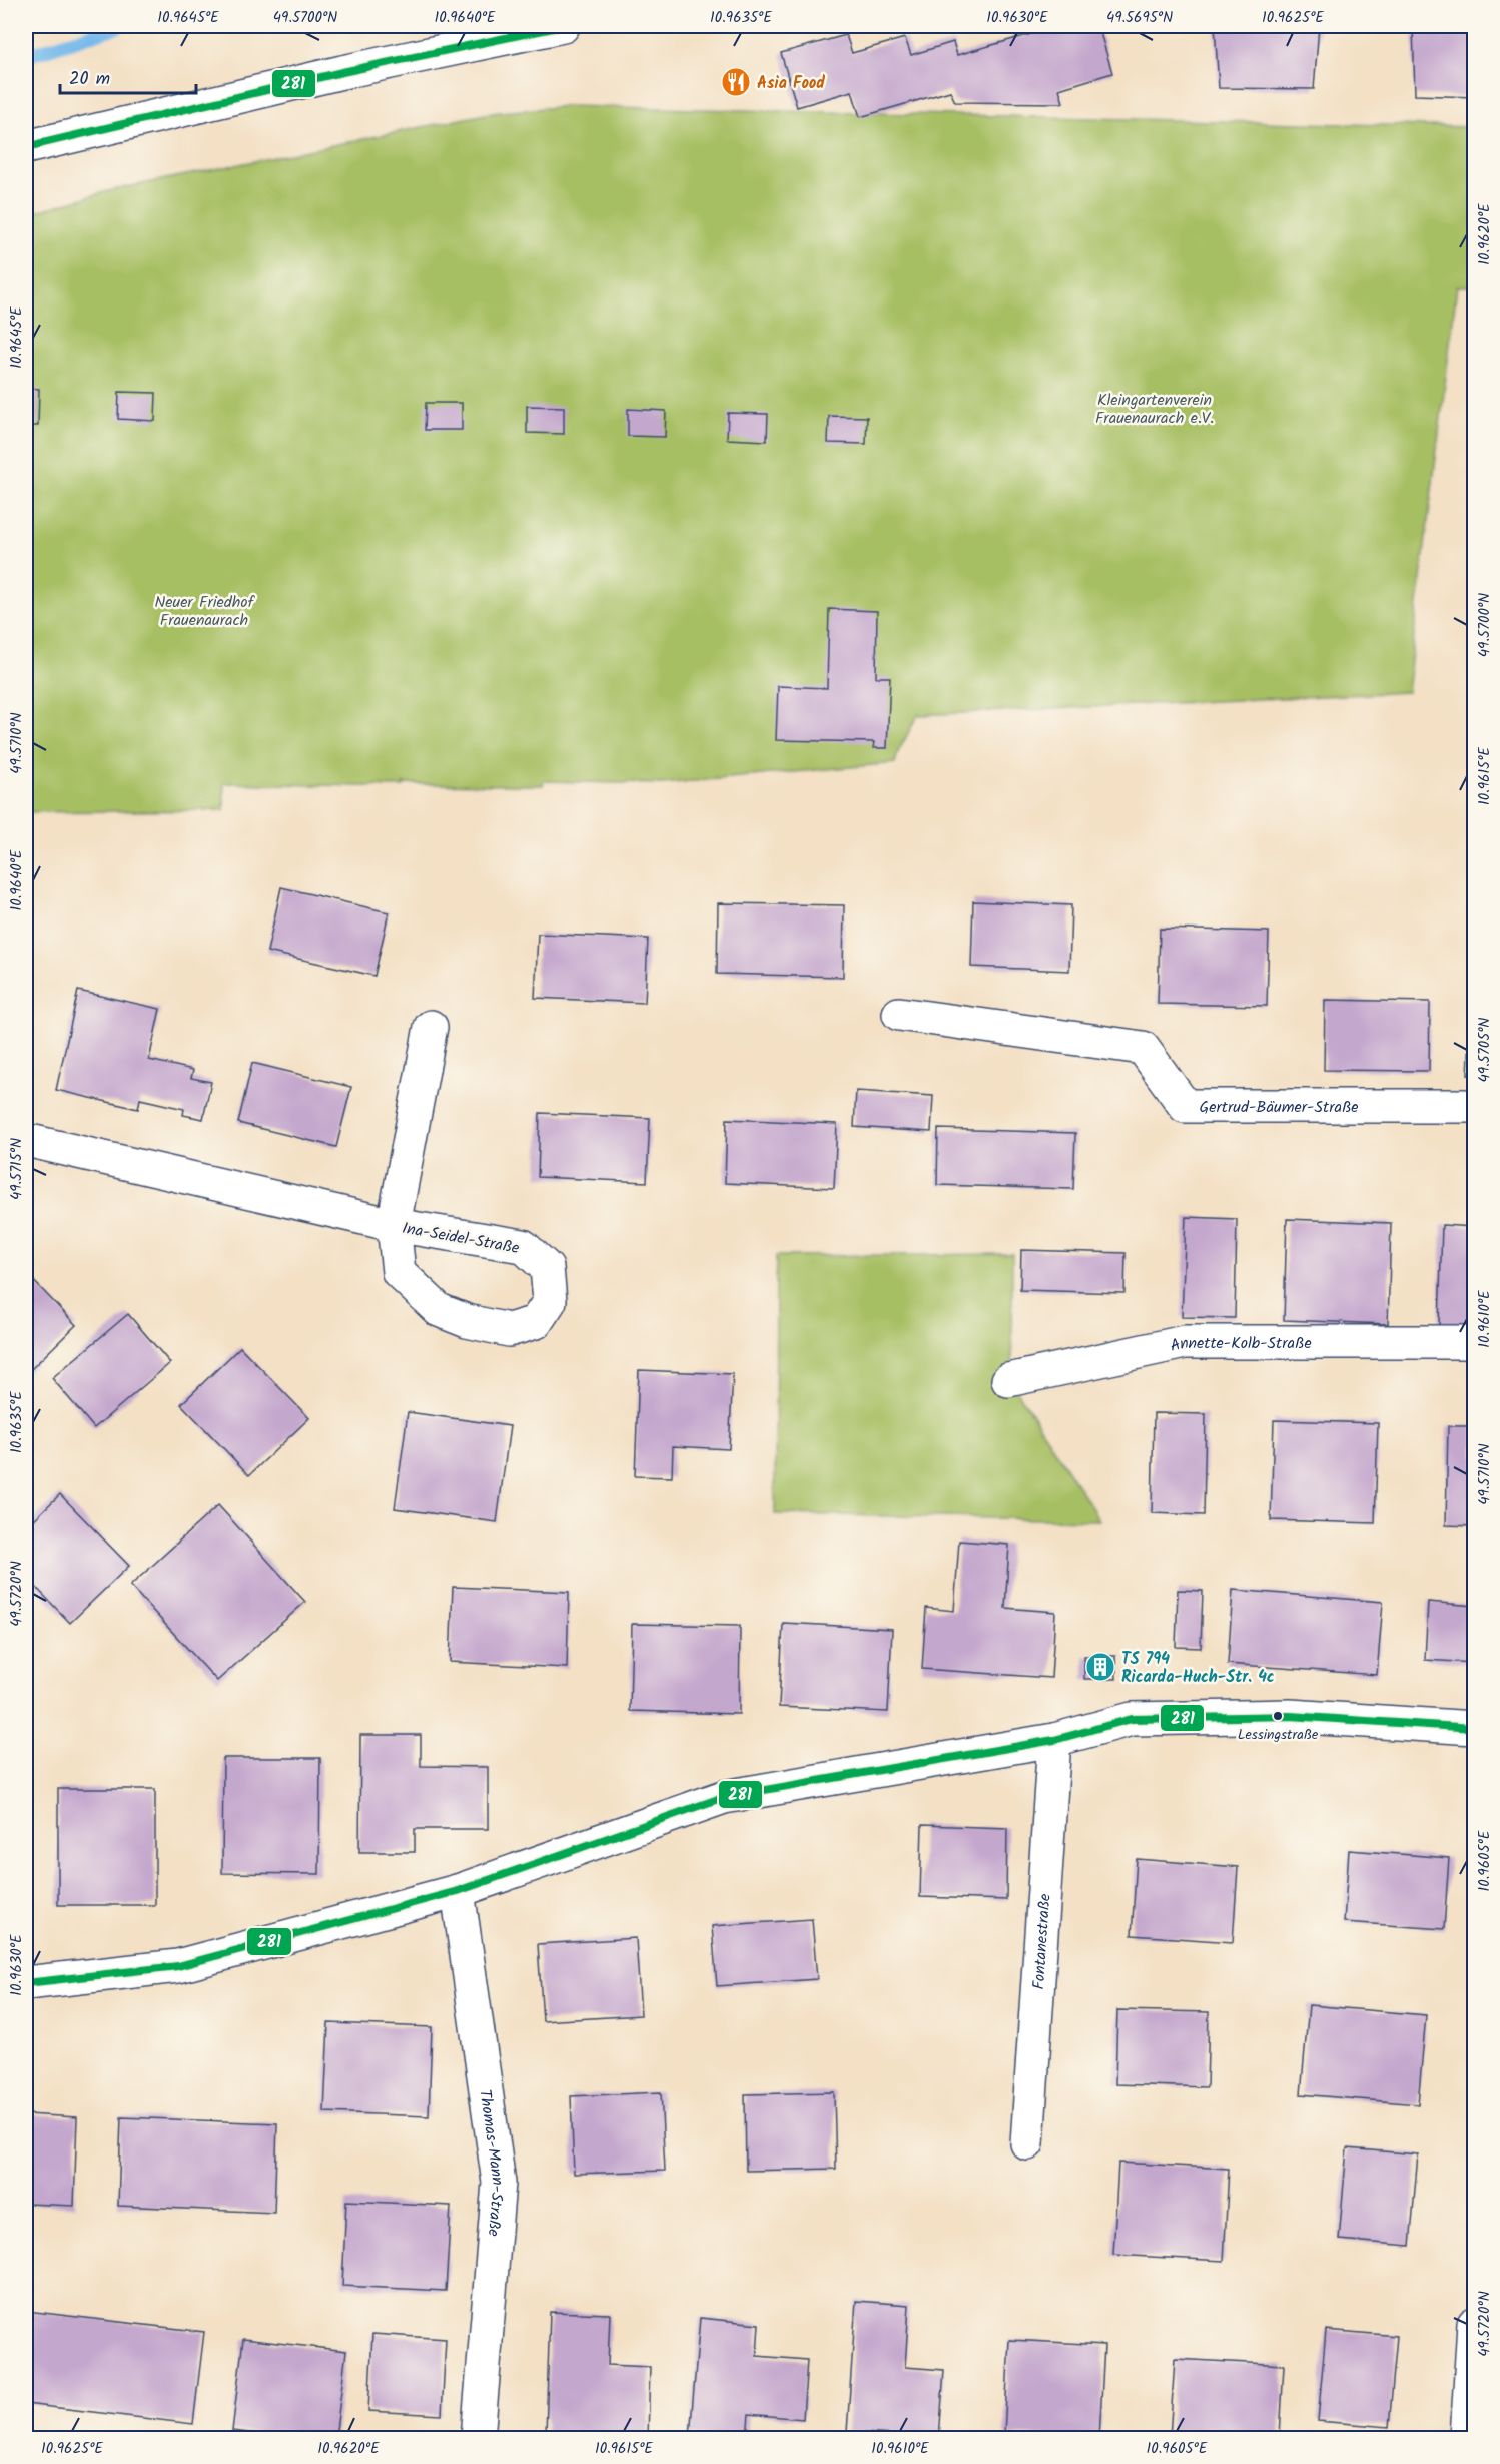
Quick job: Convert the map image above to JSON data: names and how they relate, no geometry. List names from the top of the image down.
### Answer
{
  "streets": {
    "street": [
      "Gertrud-Bäumer-Straße",
      "Ina-Seidel-Straße",
      "Annette-Kolb-Straße",
      "Fontanestraße",
      "Thomas-Mann-Straße"
    ]
  },
  "parks": ["Kleingartenverein Frauenaurach e.V.", "Neuer Friedhof Frauenaurach"],
  "places": {
    "restaurant": ["Asia Food"],
    "building": ["TS 794 Ricarda-Huch-Str. 4c"],
    "other": ["Lessingstraße"]
  },
  "lines": ["transit line 281"],
  "scale_bar": "20 m",
  "coordinates": [
    "10.9645°E",
    "49.5700°N",
    "10.9640°E",
    "10.9635°E",
    "10.9630°E",
    "49.5695°N",
    "10.9625°E",
    "10.9620°E",
    "49.5710°N",
    "10.9615°E",
    "49.5705°N",
    "49.5715°N",
    "10.9610°E",
    "49.5720°N",
    "10.9605°E"
  ]
}
